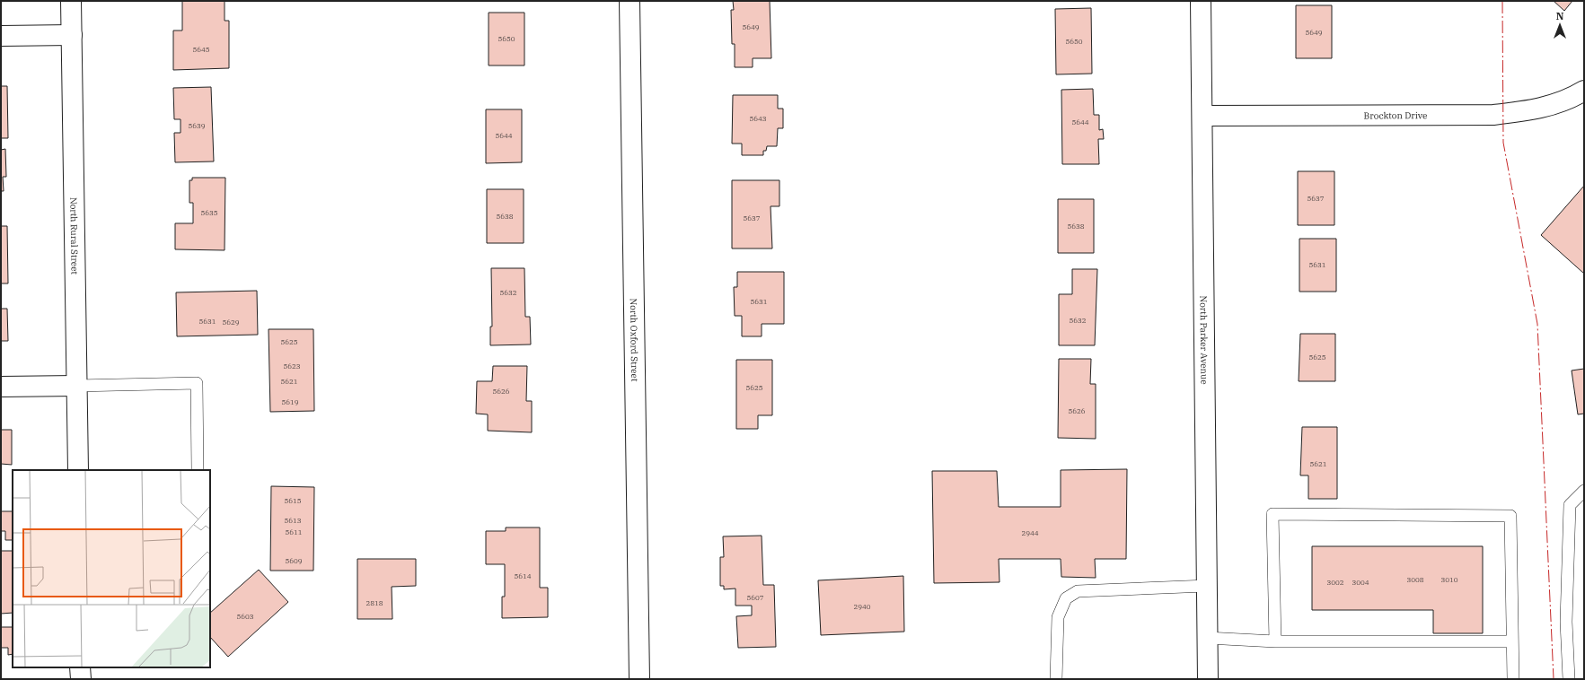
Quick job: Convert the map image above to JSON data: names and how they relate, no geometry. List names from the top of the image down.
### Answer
{
  "streets": {
    "street": [
      "Brockton Drive",
      "North Rural Street",
      "North Oxford Street",
      "North Parker Avenue"
    ]
  },
  "crossings": [
    ["Brockton Drive", "North Parker Avenue"]
  ],
  "house_numbers": [
    "5649",
    "5649",
    "5650",
    "5650",
    "5645",
    "5643",
    "5644",
    "5639",
    "5644",
    "5637",
    "5635",
    "5638",
    "5637",
    "5638",
    "5631",
    "5632",
    "5631",
    "5632",
    "5631",
    "5629",
    "5625",
    "5625",
    "5623",
    "5621",
    "5625",
    "5626",
    "5619",
    "5626",
    "5621",
    "5615",
    "5613",
    "5611",
    "2944",
    "5609",
    "5614",
    "3008",
    "3010",
    "3002",
    "3004",
    "5607",
    "2818",
    "2940",
    "5603"
  ],
  "north": "top"
}
